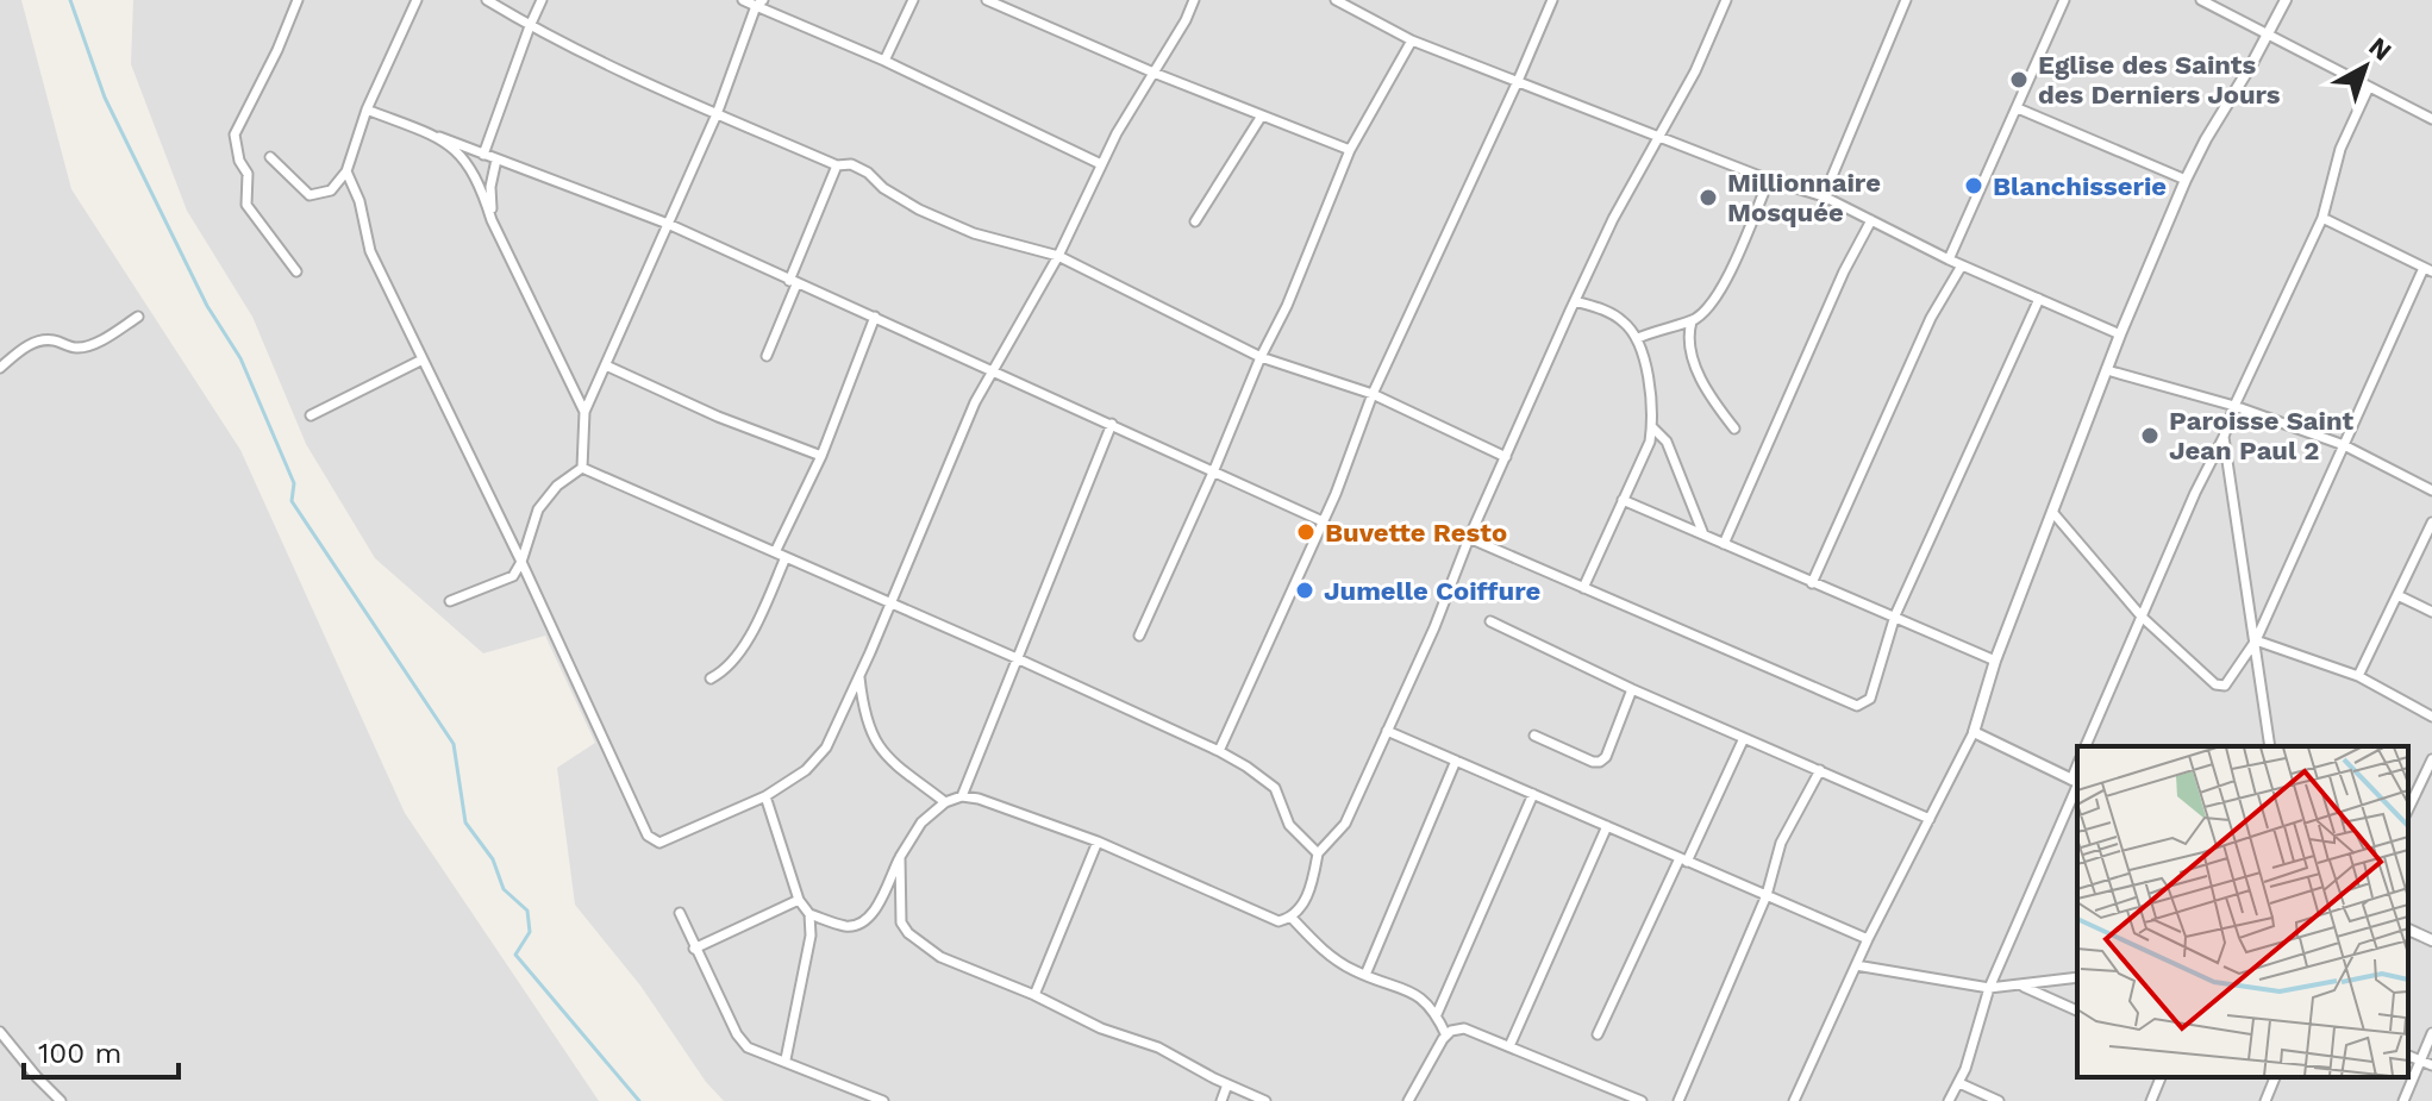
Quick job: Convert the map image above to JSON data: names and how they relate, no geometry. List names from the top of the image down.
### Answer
{
  "places": [
    "Eglise des Saints des Derniers Jours",
    "Blanchisserie",
    "Millionnaire Mosquée",
    "Paroisse Saint Jean Paul 2",
    "Buvette Resto",
    "Jumelle Coiffure"
  ],
  "scale_bar": "100 m",
  "north": "top right"
}
